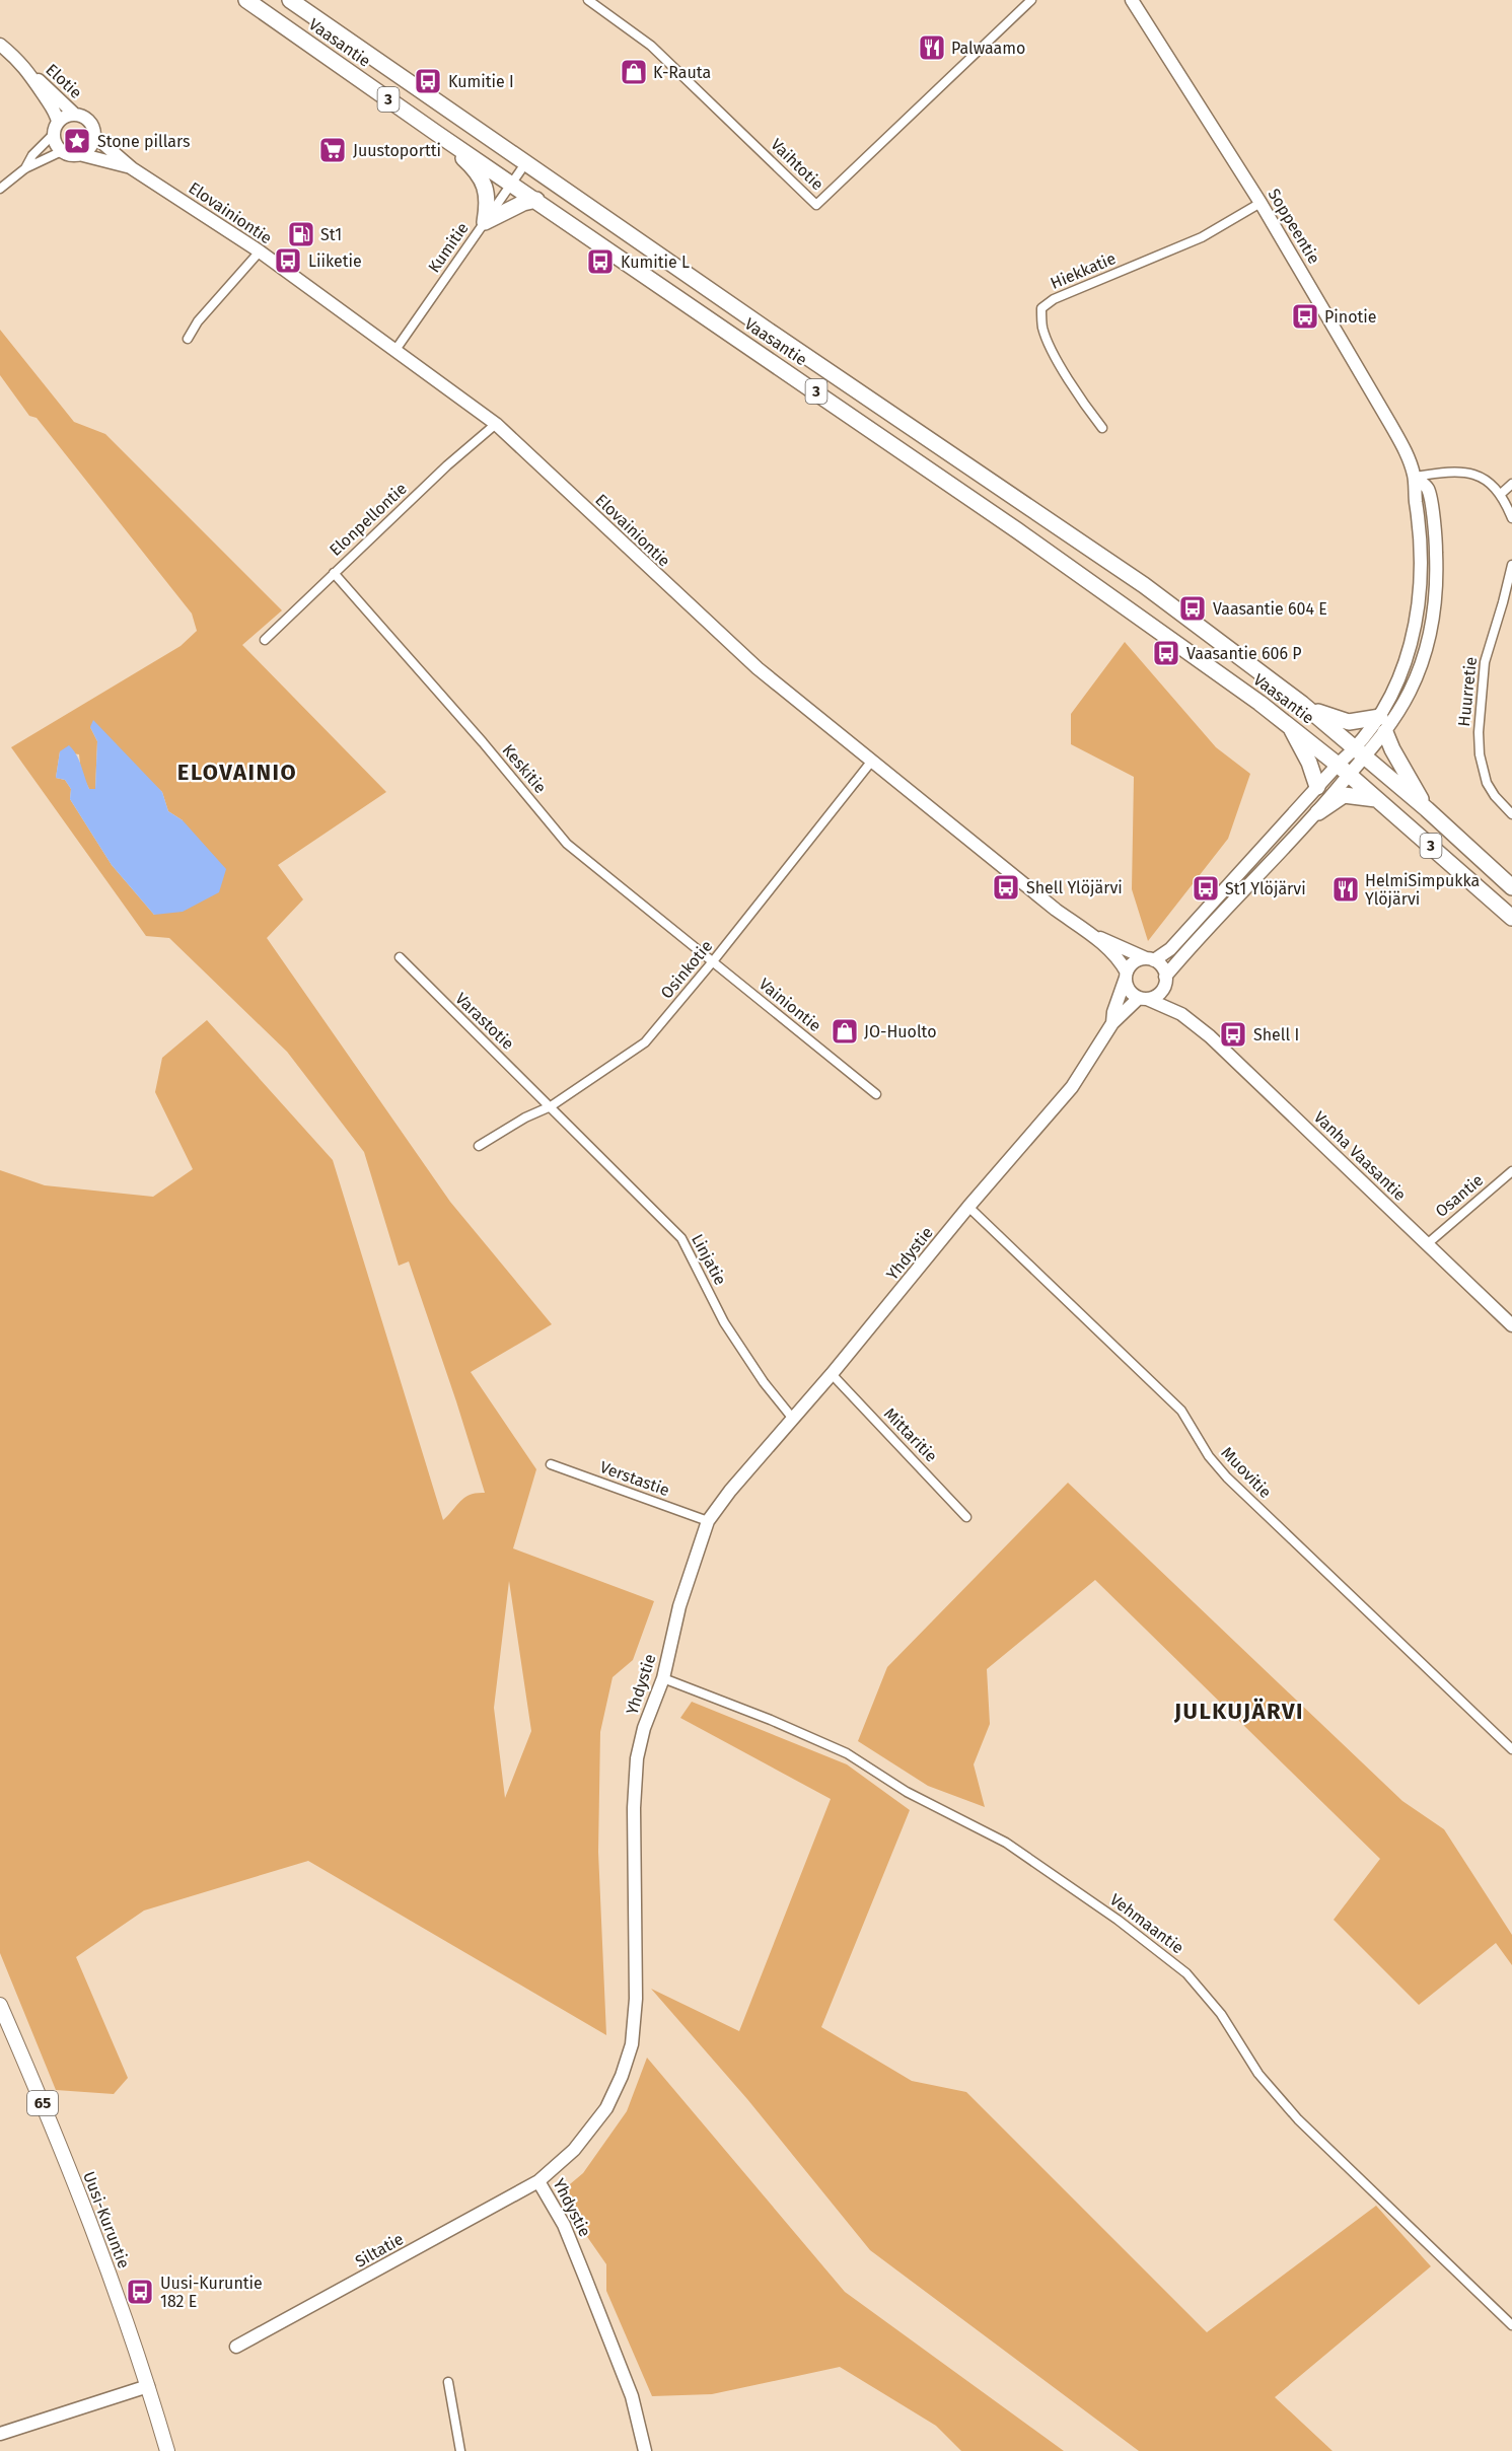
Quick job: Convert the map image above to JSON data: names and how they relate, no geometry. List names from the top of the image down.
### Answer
{
  "streets": {
    "highway": ["Vaasantie", "3"],
    "main road": [
      "Elotie",
      "Elovainiontie",
      "Soppeentie",
      "Vanha Vaasantie",
      "Yhdystie",
      "65",
      "Uusi-Kuruntie",
      "Siltatie"
    ],
    "street": [
      "Vaihtotie",
      "Kumitie",
      "Hiekkatie",
      "Elonpellontie",
      "Huurretie",
      "Keskitie",
      "Osinkotie",
      "Vainiontie",
      "Varastotie",
      "Osantie",
      "Linjatie",
      "Mittaritie",
      "Muovitie",
      "Verstastie",
      "Vehmaantie"
    ]
  },
  "crossings": [
    ["Vaasantie", "Soppeentie"],
    ["Vaasantie", "Kumitie"],
    ["Elotie", "Elovainiontie"],
    ["Elovainiontie", "Kumitie"],
    ["Elovainiontie", "Elonpellontie"],
    ["Elovainiontie", "Osinkotie"],
    ["Elovainiontie", "Vanha Vaasantie"],
    ["Elovainiontie", "Yhdystie"],
    ["Soppeentie", "Hiekkatie"],
    ["Elonpellontie", "Keskitie"],
    ["Keskitie", "Osinkotie"],
    ["Keskitie", "Vainiontie"],
    ["Osinkotie", "Vainiontie"],
    ["Osinkotie", "Varastotie"],
    ["Osinkotie", "Linjatie"],
    ["Varastotie", "Linjatie"],
    ["Vanha Vaasantie", "Osantie"],
    ["Vanha Vaasantie", "Yhdystie"],
    ["Yhdystie", "Linjatie"],
    ["Yhdystie", "Mittaritie"],
    ["Yhdystie", "Muovitie"],
    ["Yhdystie", "Verstastie"],
    ["Yhdystie", "Vehmaantie"],
    ["Yhdystie", "Siltatie"]
  ],
  "districts": ["ELOVAINIO", "JULKUJÄRVI"],
  "places": {
    "restaurant": ["Palwaamo", "HelmiSimpukka Ylöjärvi"],
    "shop": ["K-Rauta", "JO-Huolto"],
    "bus stop": [
      "Kumitie I",
      "Liiketie",
      "Kumitie L",
      "Pinotie",
      "Vaasantie 604 E",
      "Vaasantie 606 P",
      "Shell Ylöjärvi",
      "St1 Ylöjärvi",
      "Shell I",
      "Uusi-Kuruntie 182 E"
    ],
    "place": ["Stone pillars"],
    "supermarket": ["Juustoportti"],
    "fuel station": ["St1"]
  }
}
